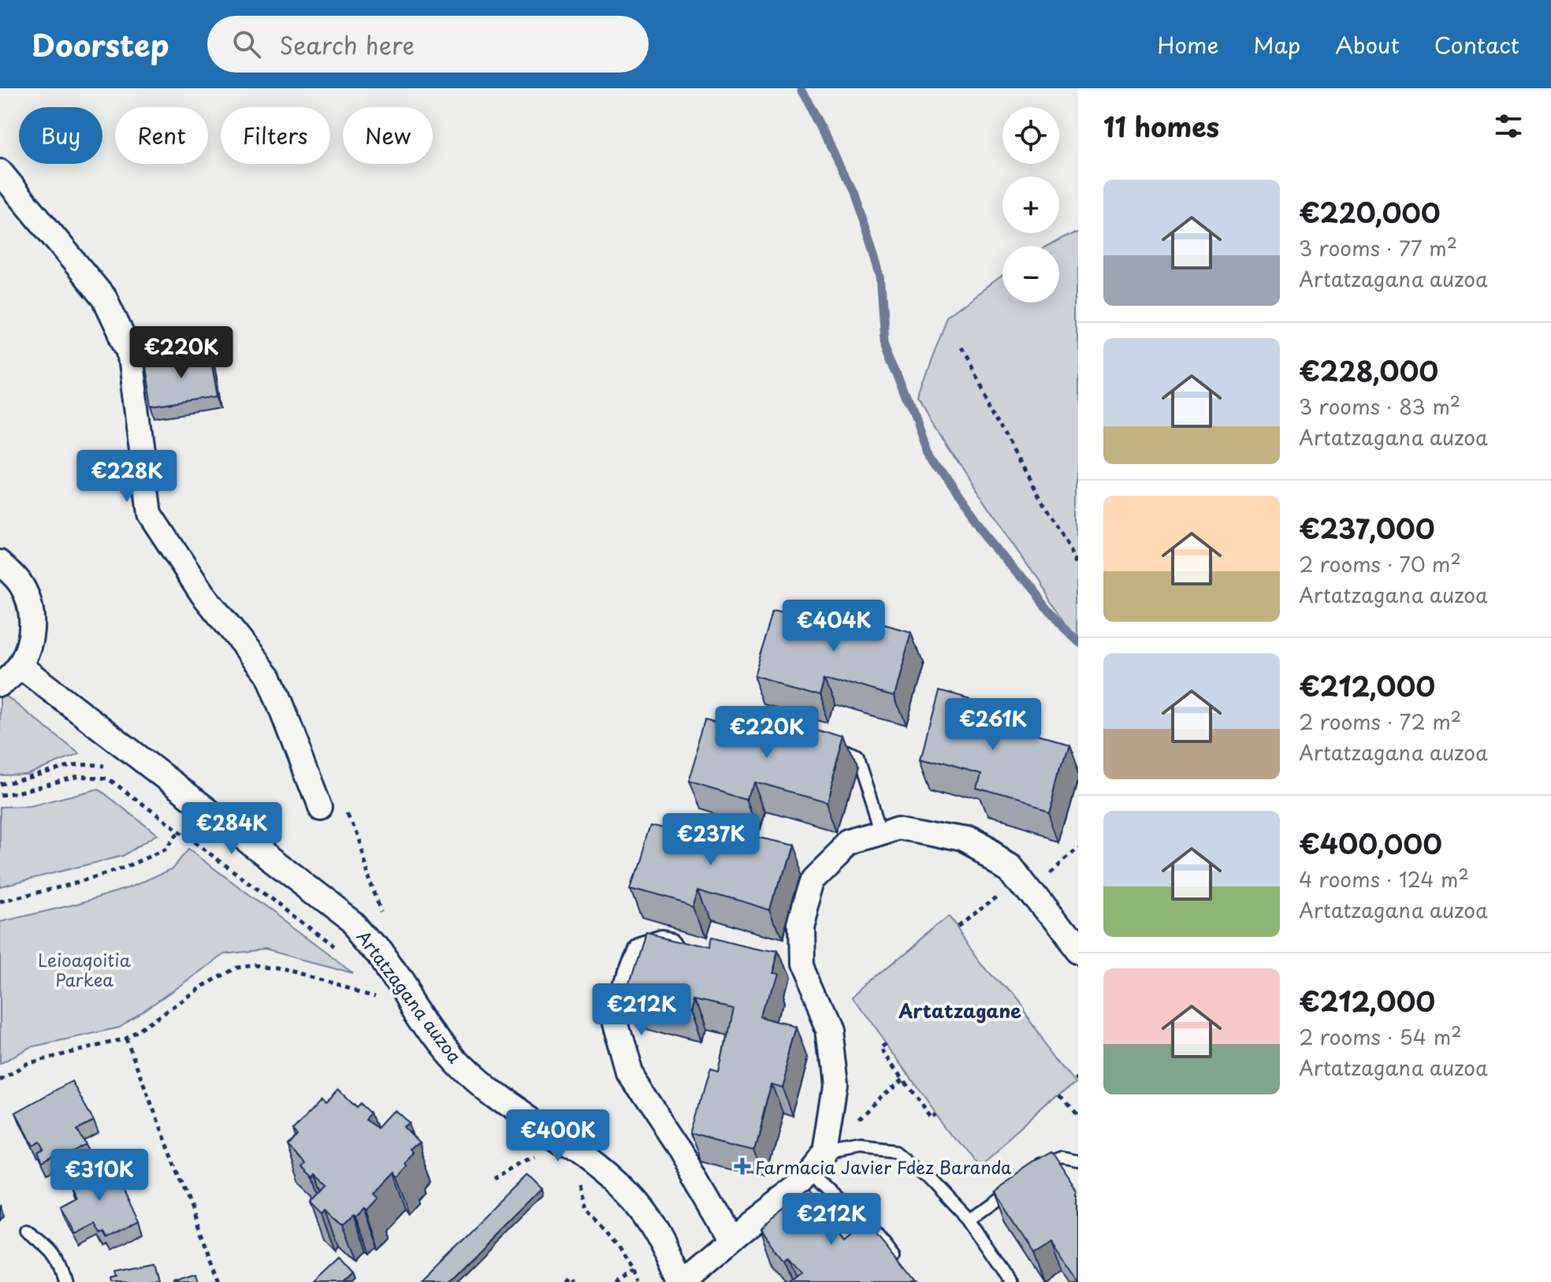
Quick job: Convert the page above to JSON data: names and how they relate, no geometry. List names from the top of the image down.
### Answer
{
  "streets": {
    "street": ["Artatzagana auzoa"]
  },
  "districts": ["Artatzagane"],
  "parks": ["Leioagoitia Parkea"],
  "places": {
    "health": ["Farmacia Javier Fdez Baranda"]
  },
  "page": {
    "header": "Doorstep",
    "search": "Search here",
    "nav": [
      "Home",
      "Map",
      "About",
      "Contact"
    ],
    "heading": "11 homes",
    "map_buttons": ["+", "−"],
    "chip": [
      "Buy",
      "Rent",
      "Filters",
      "New"
    ],
    "list": [
      {
        "name": "€220,000",
        "note": "3 rooms · 77 m² · Artatzagana auzoa"
      },
      {
        "name": "€228,000",
        "note": "3 rooms · 83 m² · Artatzagana auzoa"
      },
      {
        "name": "€237,000",
        "note": "2 rooms · 70 m² · Artatzagana auzoa"
      },
      {
        "name": "€212,000",
        "note": "2 rooms · 72 m² · Artatzagana auzoa"
      },
      {
        "name": "€400,000",
        "note": "4 rooms · 124 m² · Artatzagana auzoa"
      },
      {
        "name": "€212,000",
        "note": "2 rooms · 54 m² · Artatzagana auzoa"
      }
    ],
    "price": [
      "€220K",
      "€228K",
      "€404K",
      "€261K",
      "€220K",
      "€284K",
      "€237K",
      "€212K",
      "€400K",
      "€310K",
      "€212K"
    ]
  }
}
